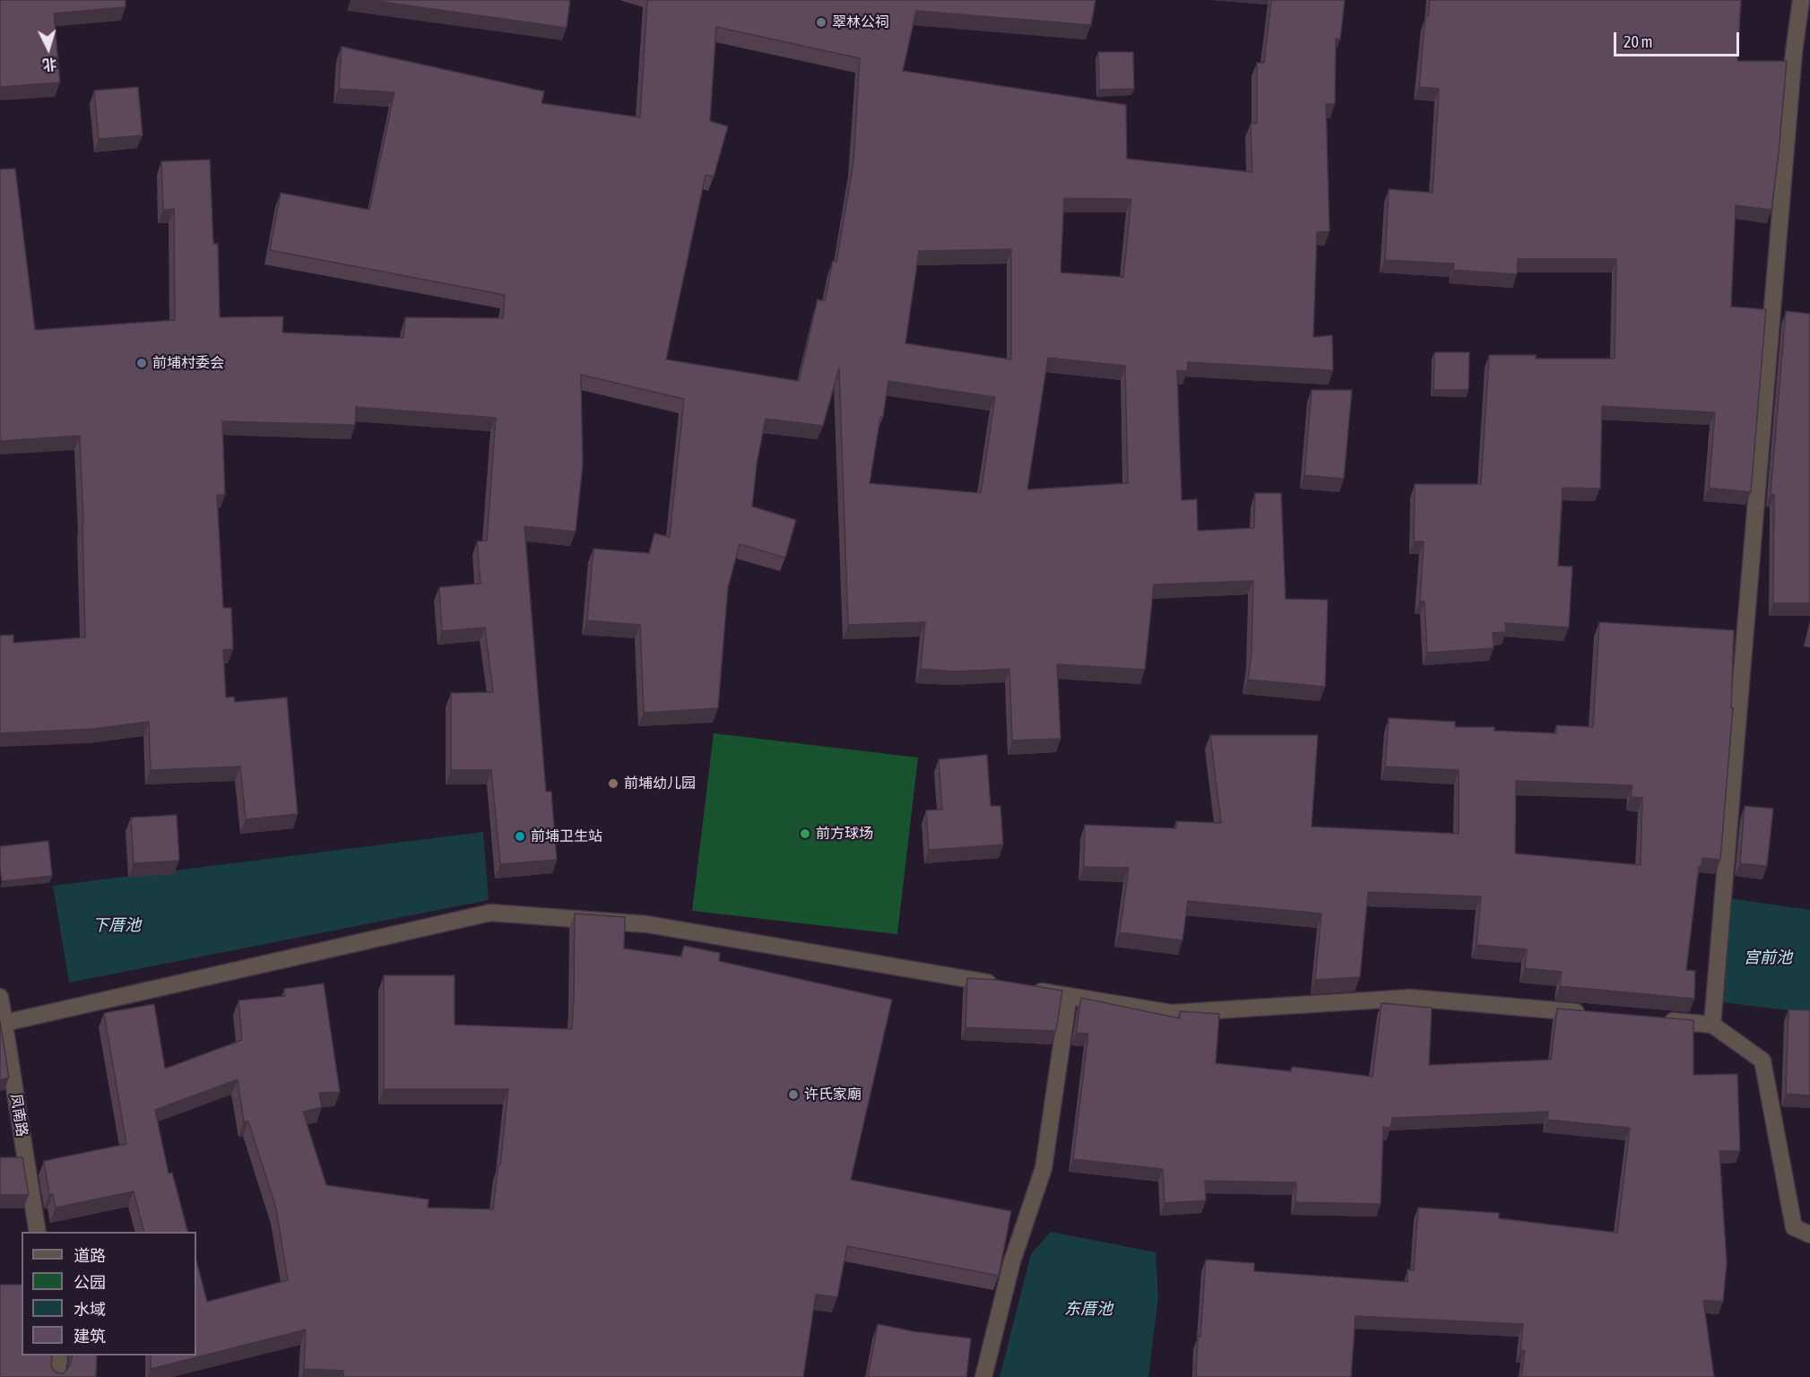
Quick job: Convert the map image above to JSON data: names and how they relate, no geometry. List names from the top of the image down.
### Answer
{
  "streets": {
    "street": ["凤南路"]
  },
  "water": ["下厝池", "宫前池", "东厝池"],
  "places": [
    "翠林公祠",
    "前埔村委会",
    "前埔幼儿园",
    "前方球场",
    "前埔卫生站",
    "许氏家廟"
  ],
  "legend": [
    "道路",
    "公园",
    "水域",
    "建筑"
  ],
  "scale_bar": "20 m",
  "north": "bottom"
}
